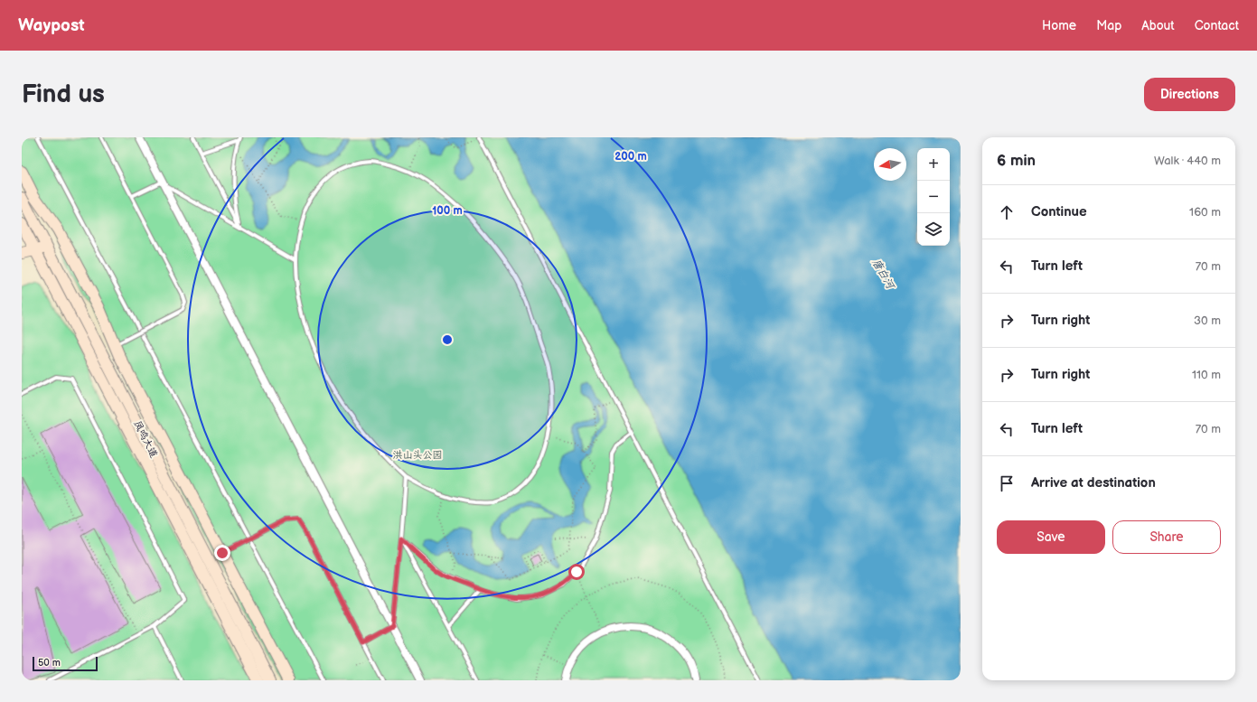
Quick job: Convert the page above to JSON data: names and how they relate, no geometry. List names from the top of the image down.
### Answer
{
  "streets": {
    "main road": ["凤鸣大道"]
  },
  "water": ["唐白河"],
  "parks": ["洪山头公园"],
  "scale_bar": "50 m",
  "north": "left",
  "page": {
    "header": "Waypost",
    "nav": [
      "Home",
      "Map",
      "About",
      "Contact"
    ],
    "buttons": [
      "Directions",
      ["Save", "Share"]
    ],
    "title": "Find us",
    "heading": ["6 min", "Walk · 440 m"],
    "map_buttons": ["+", "−"],
    "list": [
      ["Continue", "160 m"],
      ["Turn left", "70 m"],
      ["Turn right", "30 m"],
      ["Turn right", "110 m"],
      ["Turn left", "70 m"],
      "Arrive at destination"
    ],
    "scale": "50 m"
  },
  "rings": ["200 m", "100 m"]
}
